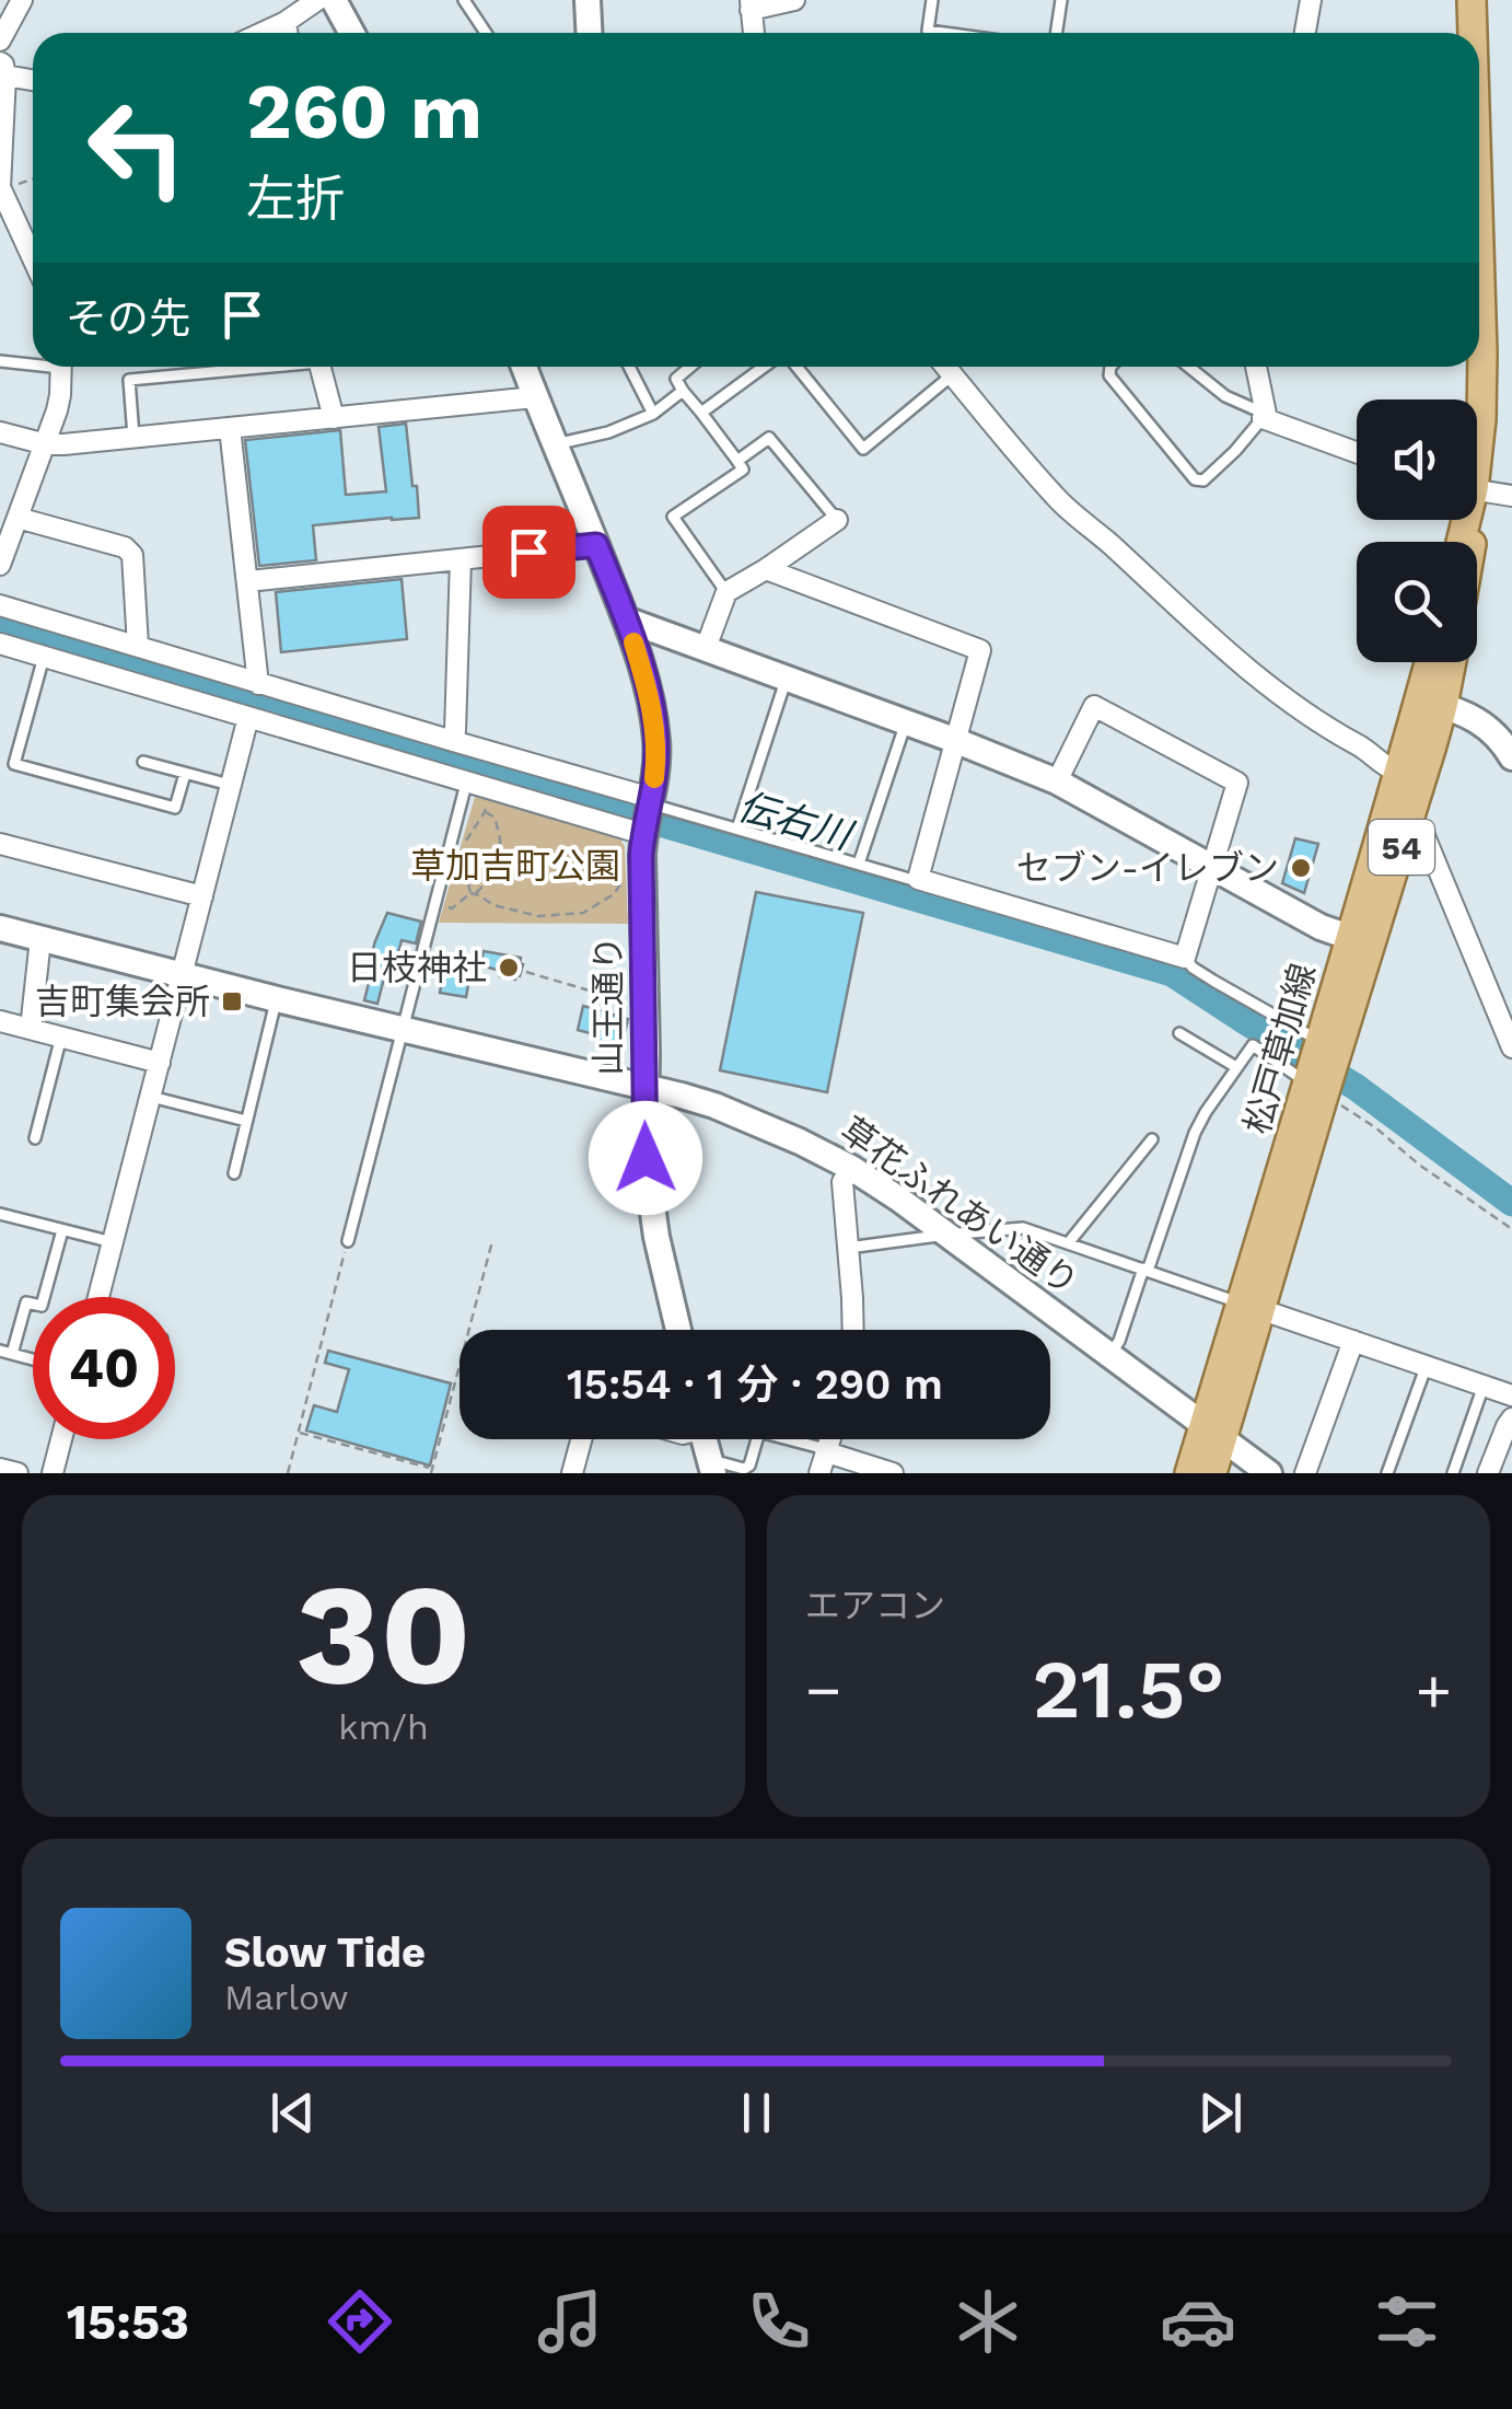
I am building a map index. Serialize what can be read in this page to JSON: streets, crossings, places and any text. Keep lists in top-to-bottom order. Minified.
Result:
{"streets":{"main road":["54","松戸草加線"],"street":["山王通り","草花ふれあい通り"]},"crossings":[["山王通り","草花ふれあい通り"],["松戸草加線","草花ふれあい通り"]],"water":["伝右川"],"parks":["草加吉町公園"],"places":{"other":["セブン-イレブン","日枝神社"],"transit":["吉町集会所"]},"page":{"turn":["260 m","左折"],"then":"その先","limit":"40","trip":"15:54 · 1 分 · 290 m","tile":[["30","km/h"],"エアコン"],"heat":["−","21.5°","+"],"song":["Slow Tide","Marlow"],"tabs":"15:53"}}
